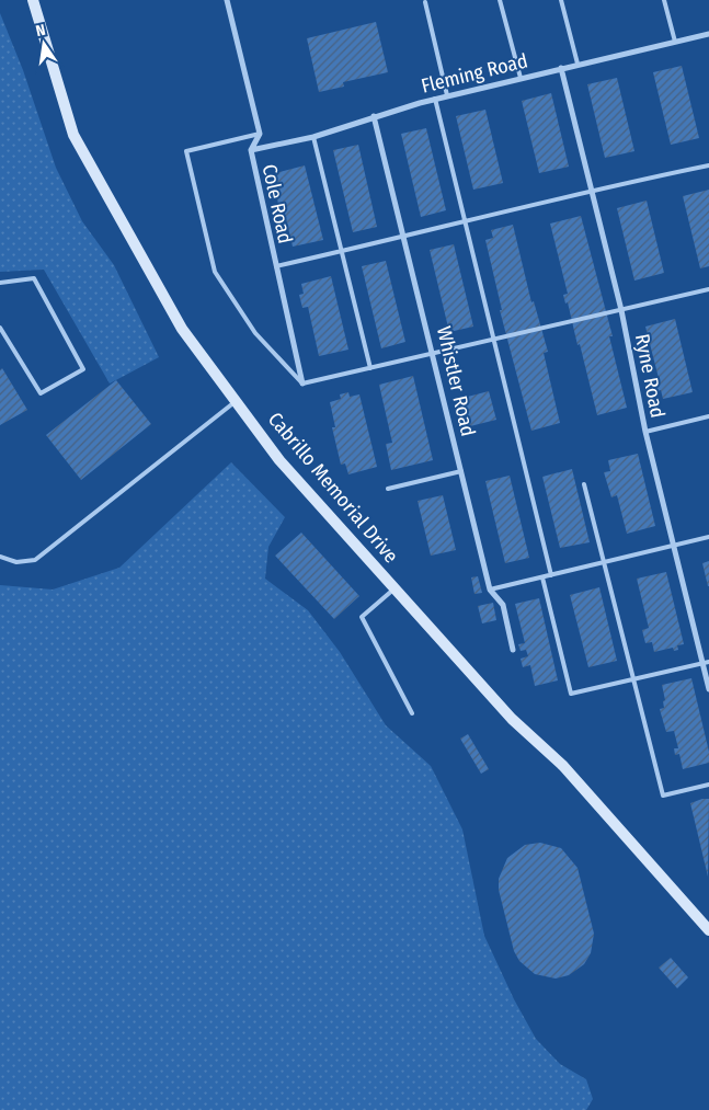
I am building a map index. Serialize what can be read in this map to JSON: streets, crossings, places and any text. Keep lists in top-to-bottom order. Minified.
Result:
{"streets":{"main road":["Cabrillo Memorial Drive"],"street":["Fleming Road","Cole Road","Ryne Road","Whistler Road"]},"crossings":[["Fleming Road","Cole Road"],["Fleming Road","Ryne Road"],["Fleming Road","Whistler Road"]],"north":"top"}
